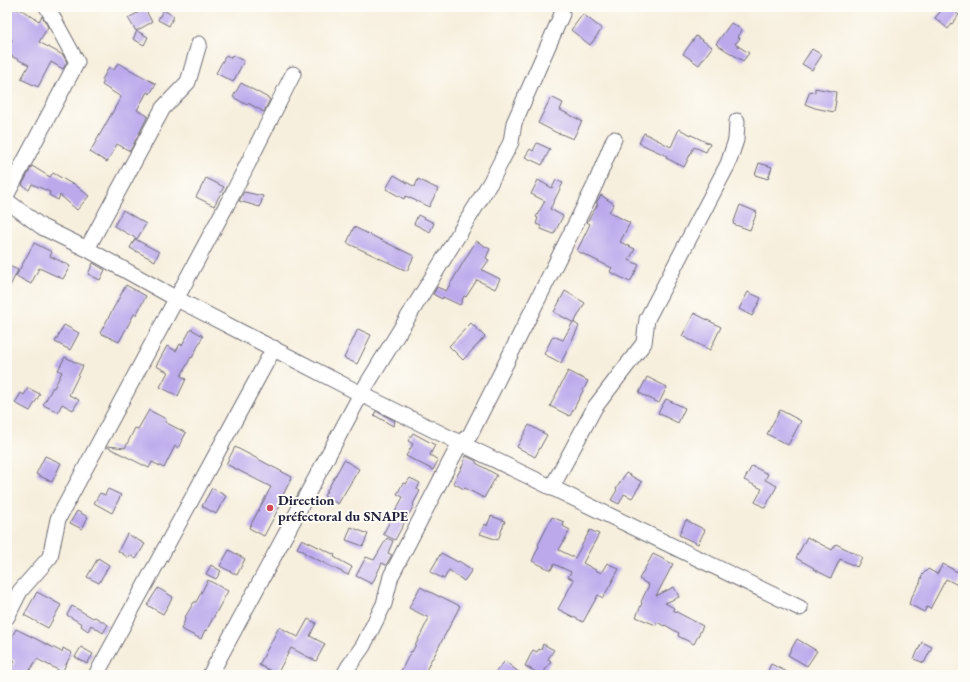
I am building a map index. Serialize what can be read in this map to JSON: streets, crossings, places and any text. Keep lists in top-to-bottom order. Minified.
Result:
{"places":["Direction préfectoral du SNAPE"]}
